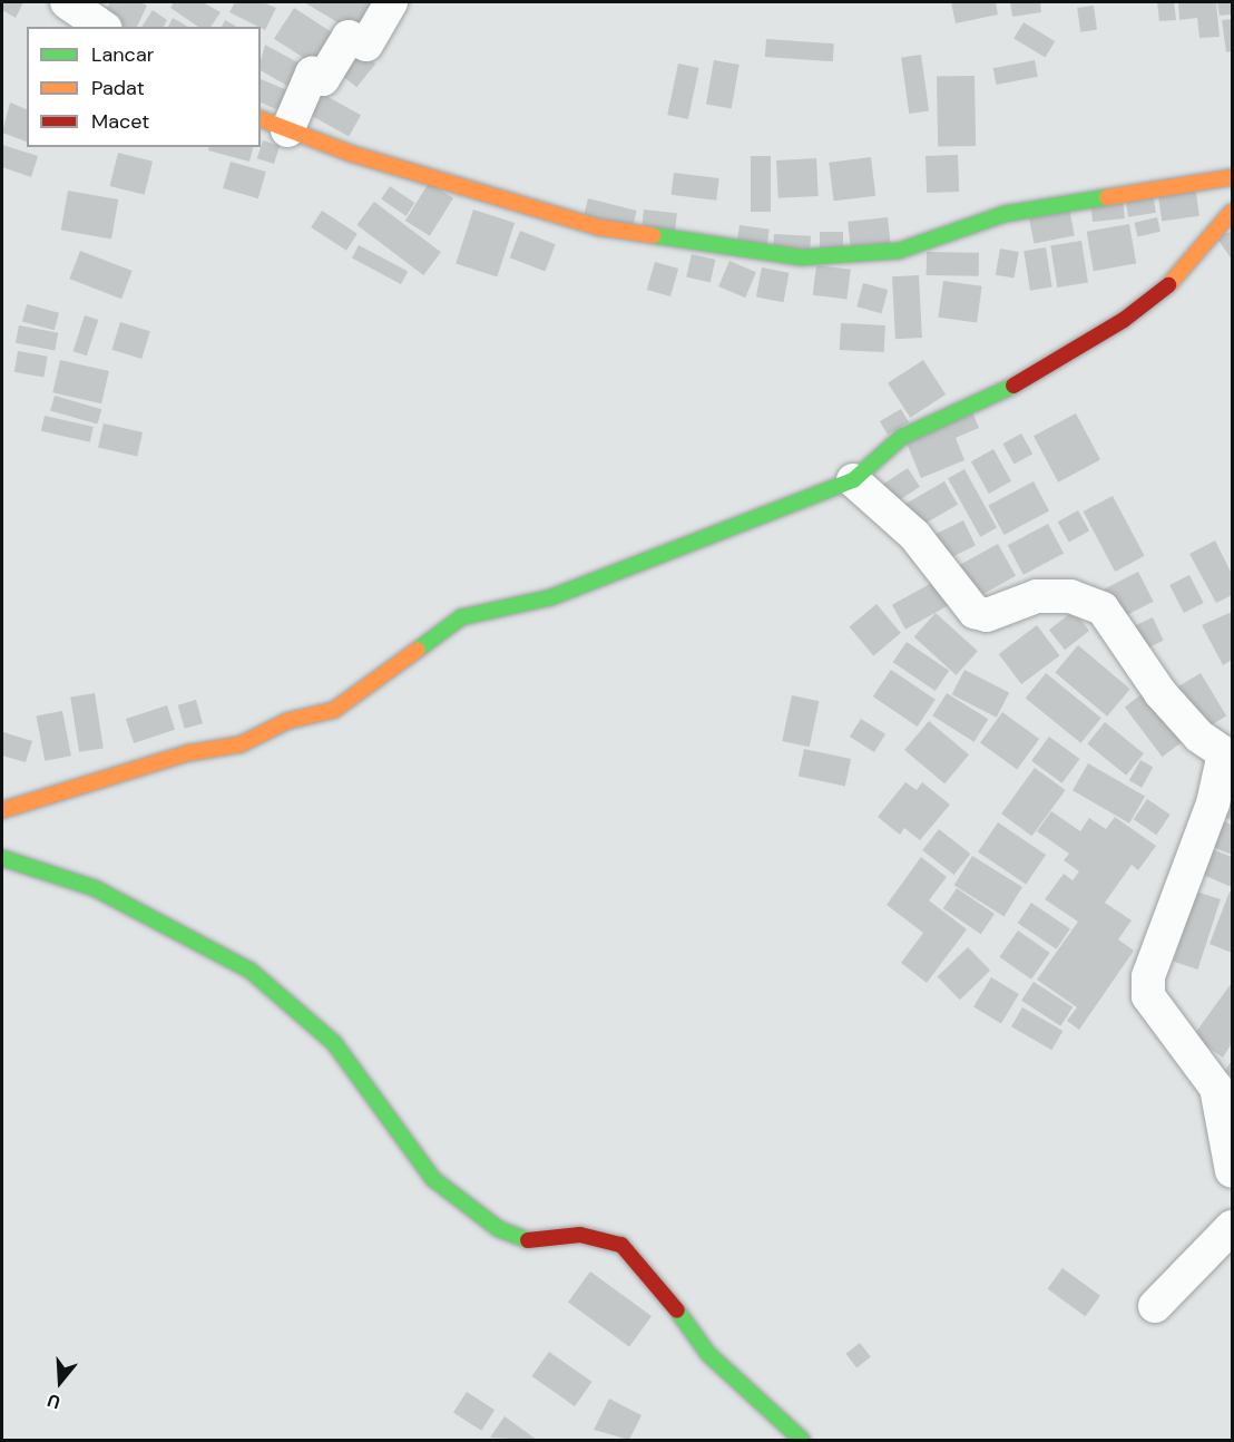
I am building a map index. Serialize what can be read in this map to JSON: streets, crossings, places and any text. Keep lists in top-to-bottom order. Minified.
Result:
{"legend":["Lancar","Padat","Macet"],"north":"bottom"}
